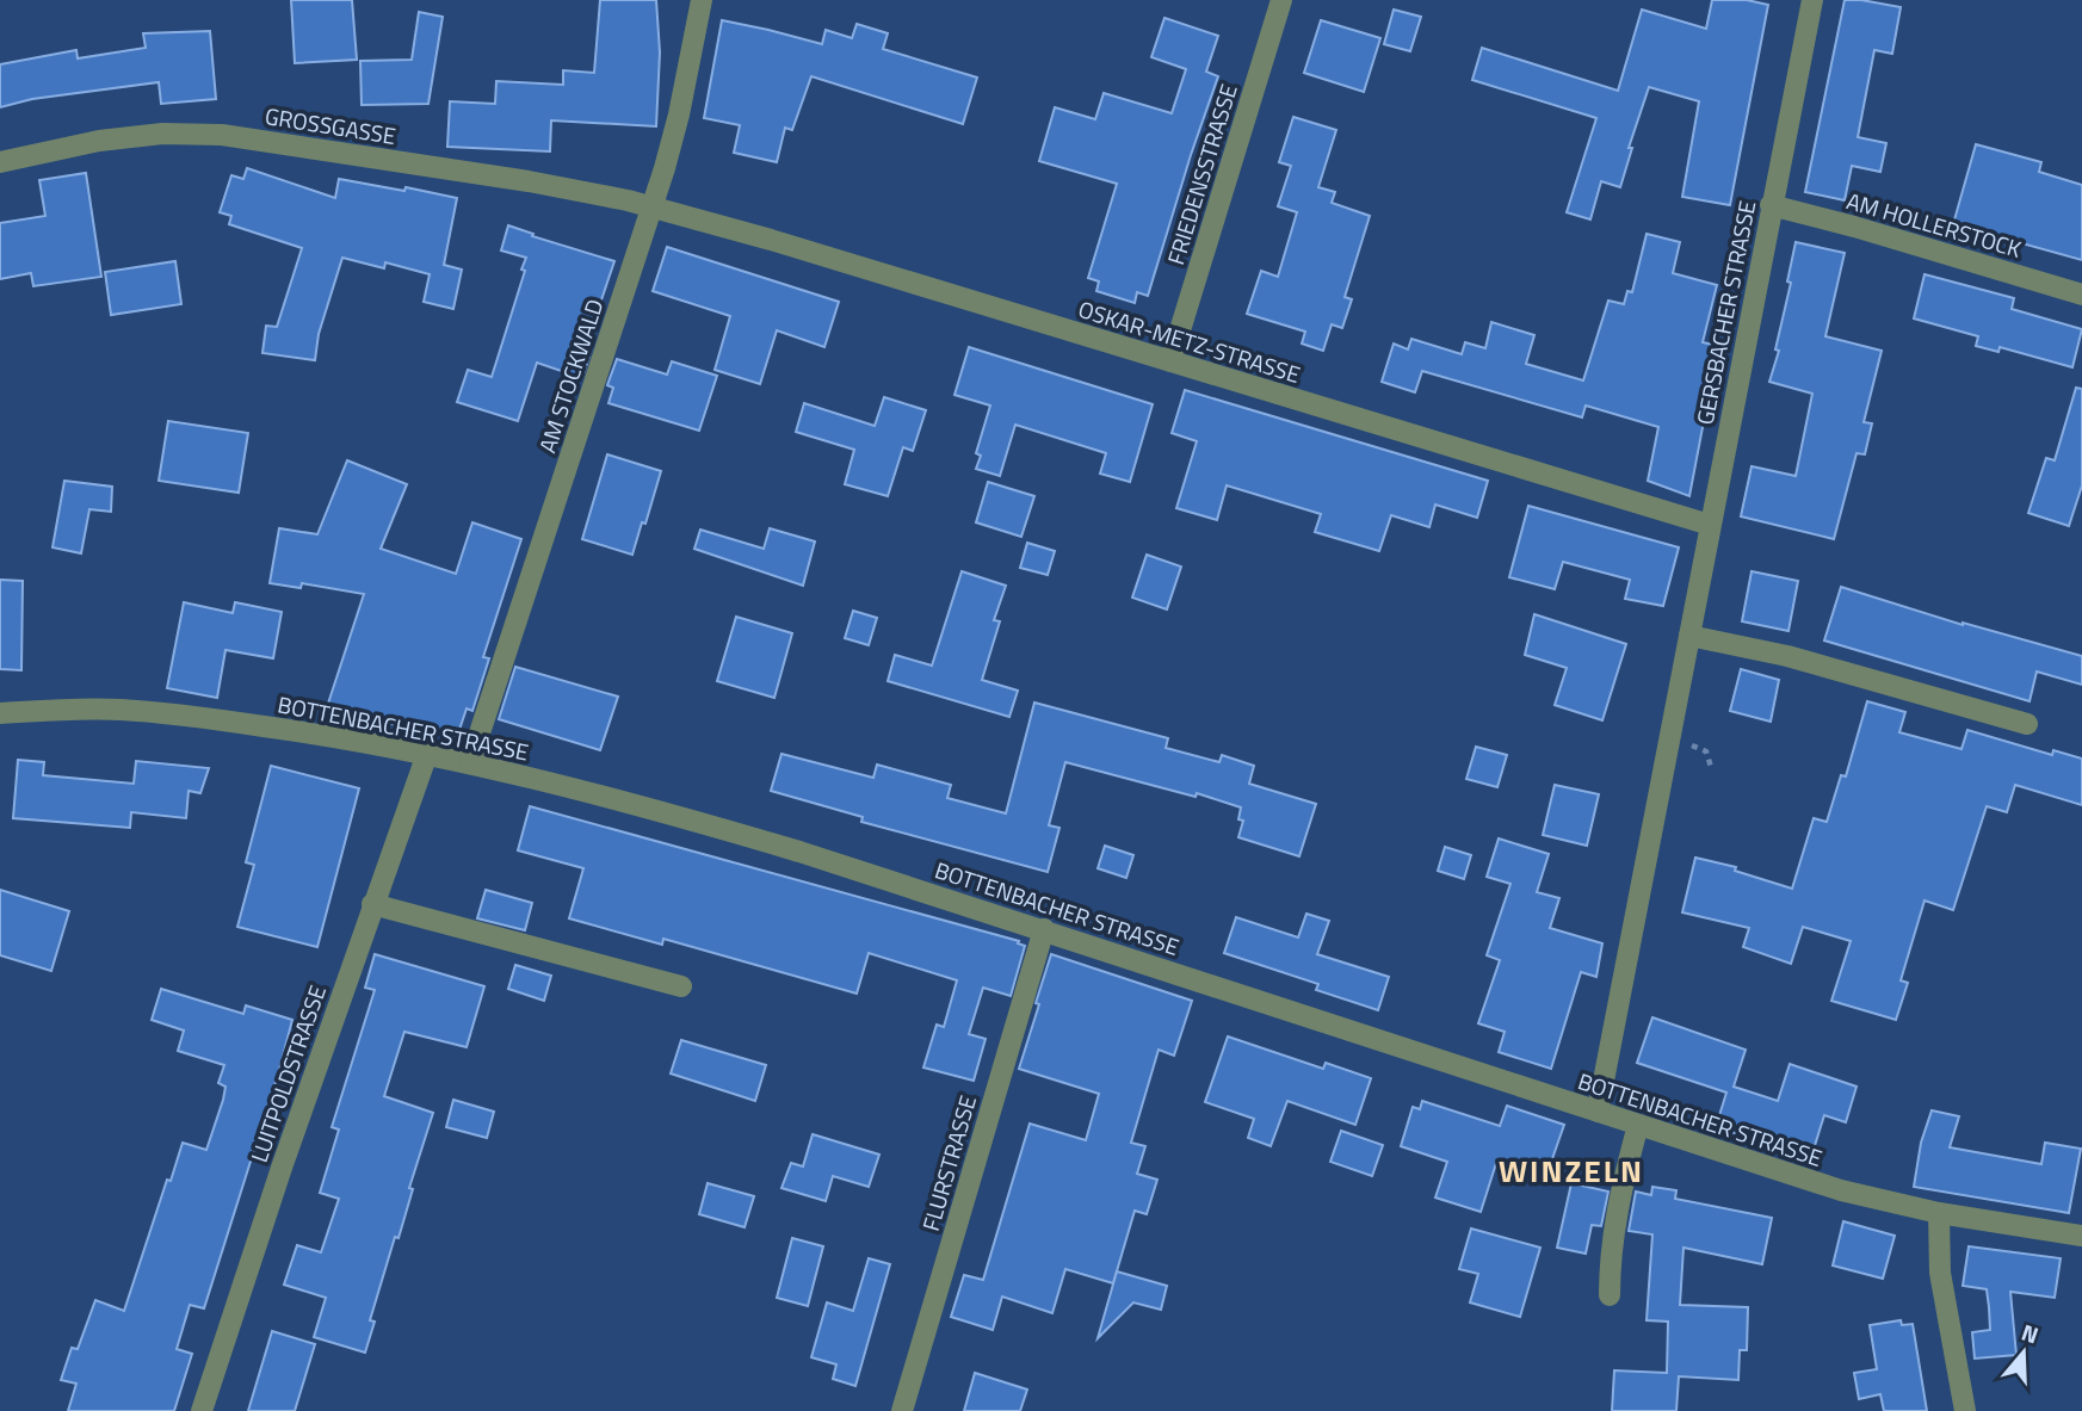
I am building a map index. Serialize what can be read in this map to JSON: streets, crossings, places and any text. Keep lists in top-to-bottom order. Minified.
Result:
{"streets":{"street":["GROSSGASSE","FRIEDENSSTRASSE","AM HOLLERSTOCK","GERSBACHER STRASSE","OSKAR-METZ-STRASSE","AM STOCKWALD","BOTTENBACHER STRASSE","LUITPOLDSTRASSE","FLURSTRASSE"]},"crossings":[["GROSSGASSE","OSKAR-METZ-STRASSE"],["GROSSGASSE","AM STOCKWALD"],["FRIEDENSSTRASSE","OSKAR-METZ-STRASSE"],["AM HOLLERSTOCK","GERSBACHER STRASSE"],["GERSBACHER STRASSE","OSKAR-METZ-STRASSE"],["GERSBACHER STRASSE","BOTTENBACHER STRASSE"],["OSKAR-METZ-STRASSE","AM STOCKWALD"],["AM STOCKWALD","BOTTENBACHER STRASSE"],["BOTTENBACHER STRASSE","LUITPOLDSTRASSE"],["BOTTENBACHER STRASSE","FLURSTRASSE"]],"districts":["WINZELN"],"north":"top"}
